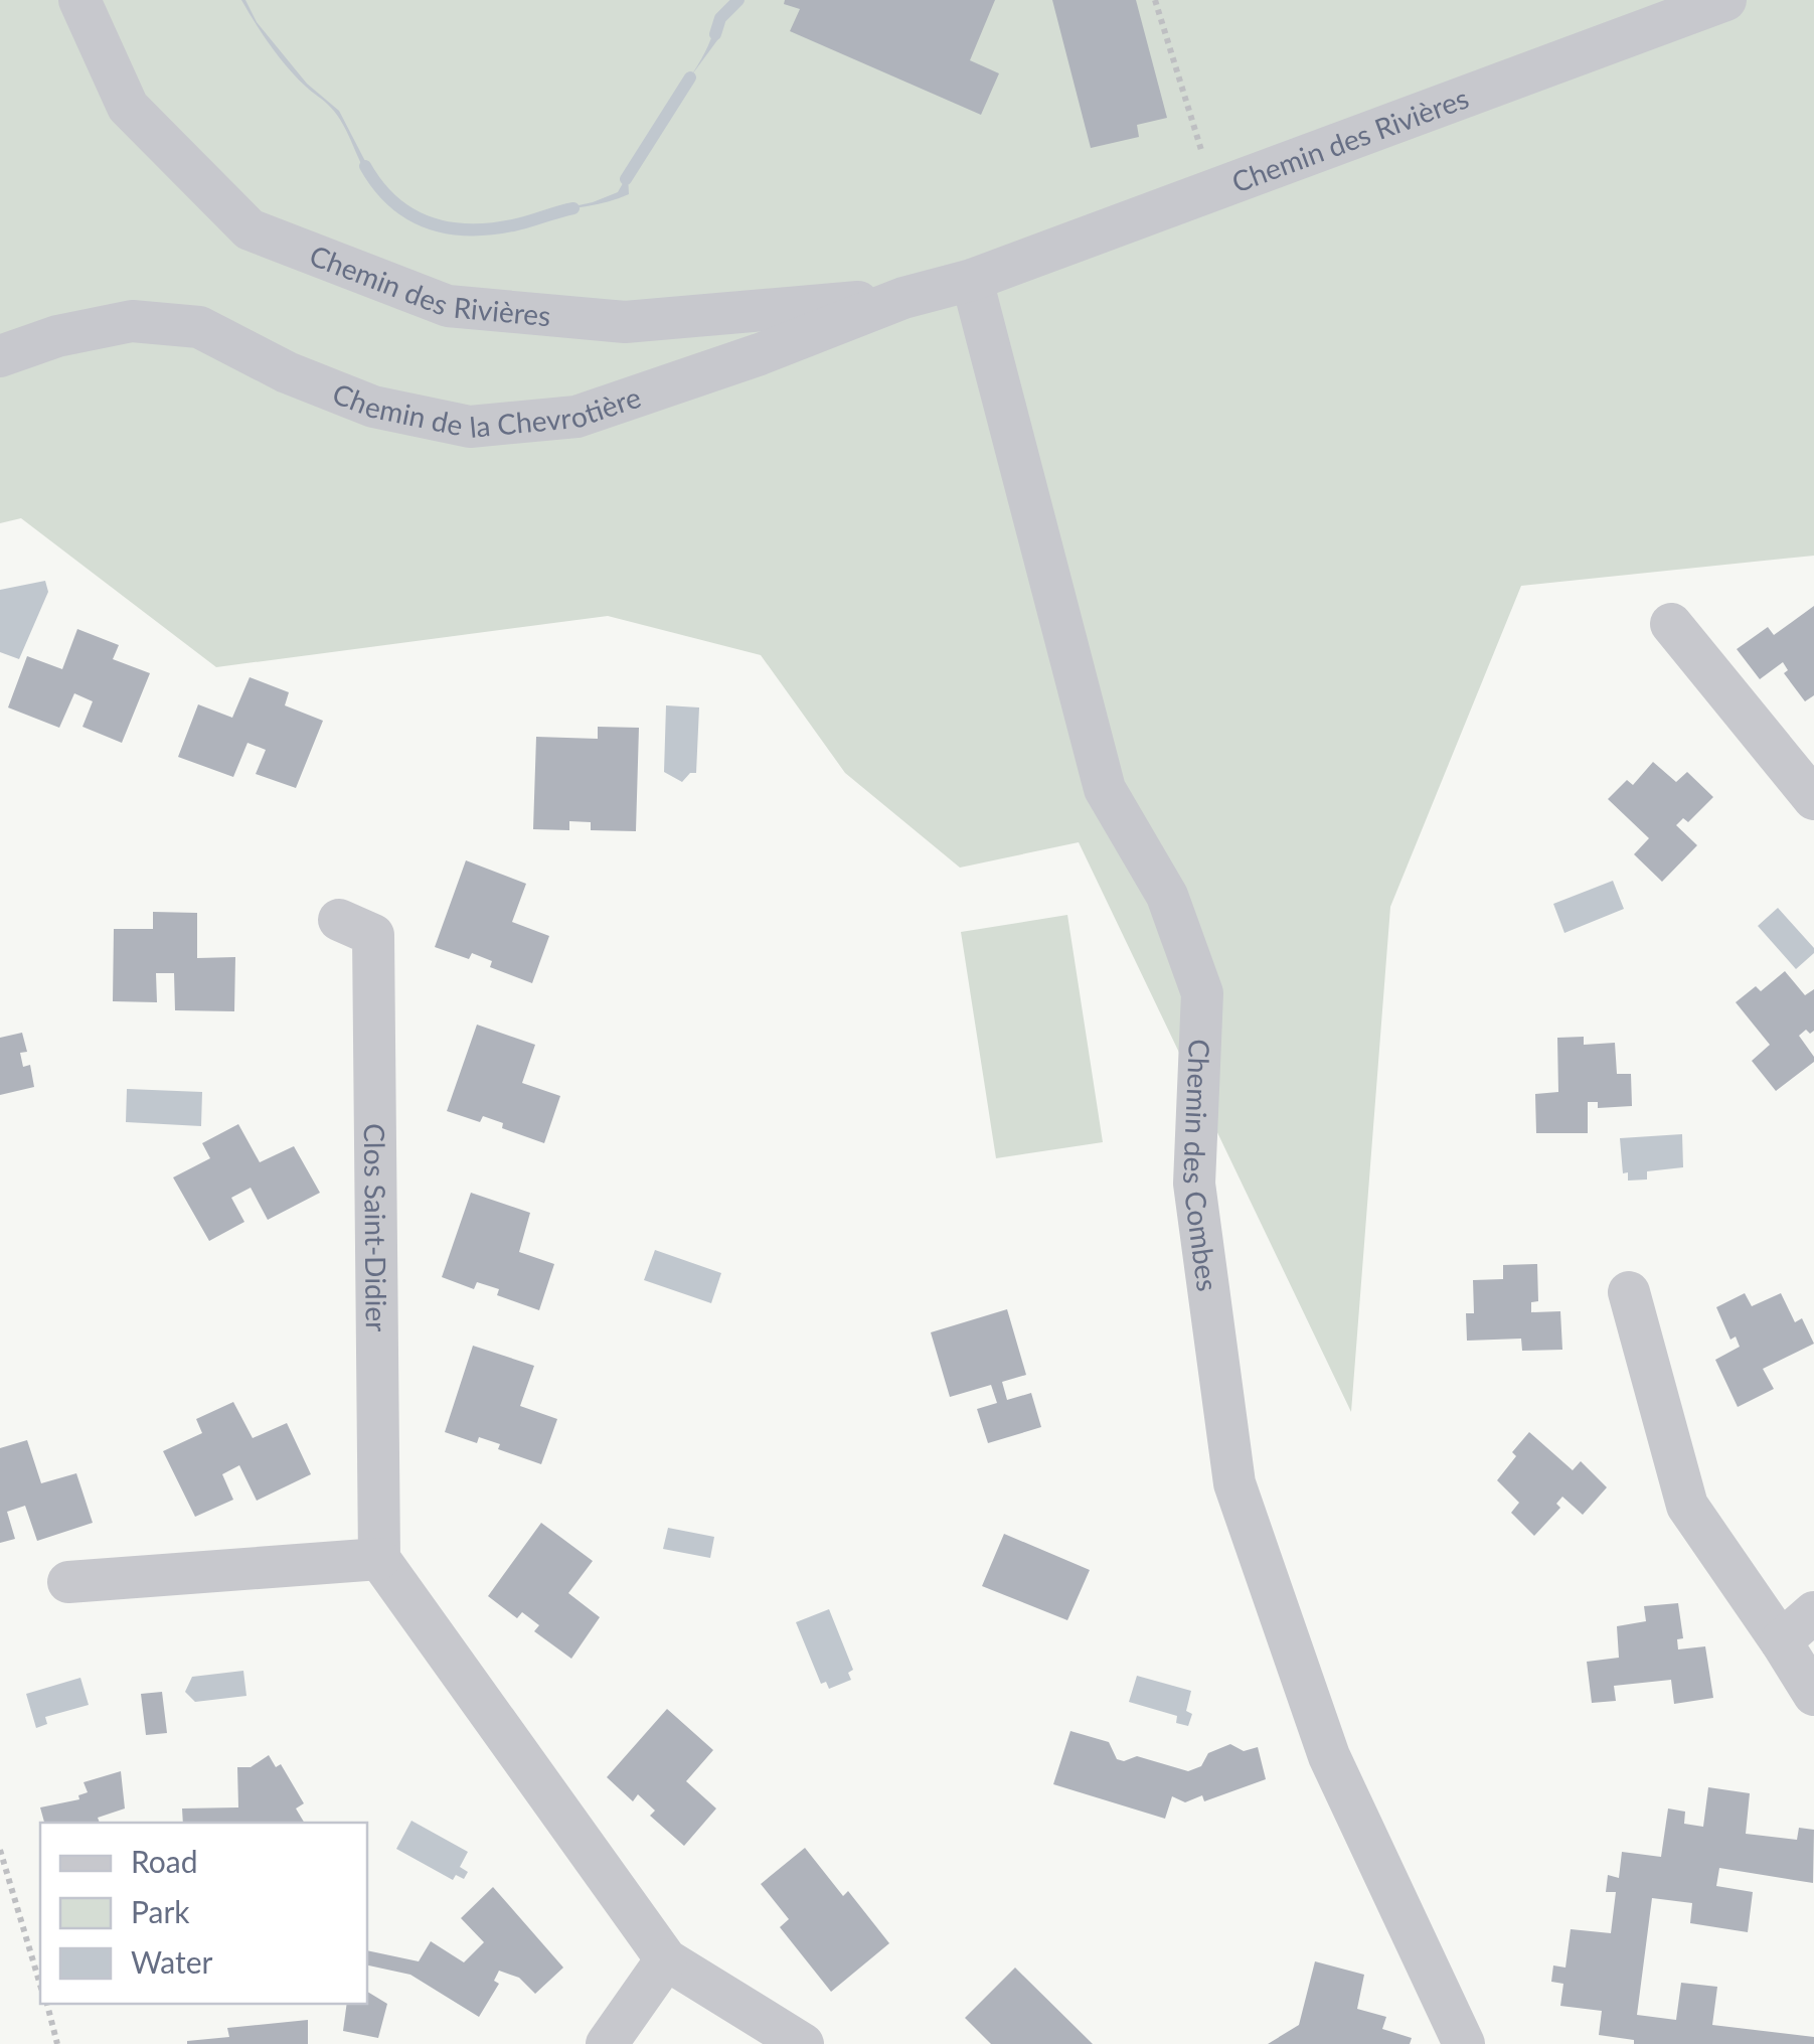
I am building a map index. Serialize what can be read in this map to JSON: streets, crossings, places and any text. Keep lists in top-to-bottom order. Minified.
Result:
{"streets":{"street":["Chemin des Rivières","Chemin de la Chevrotière","Chemin des Combes","Clos Saint-Didier"]},"crossings":[["Chemin des Rivières","Chemin de la Chevrotière"],["Chemin des Rivières","Chemin des Combes"],["Chemin de la Chevrotière","Chemin des Combes"]],"legend":["Road","Park","Water"]}
